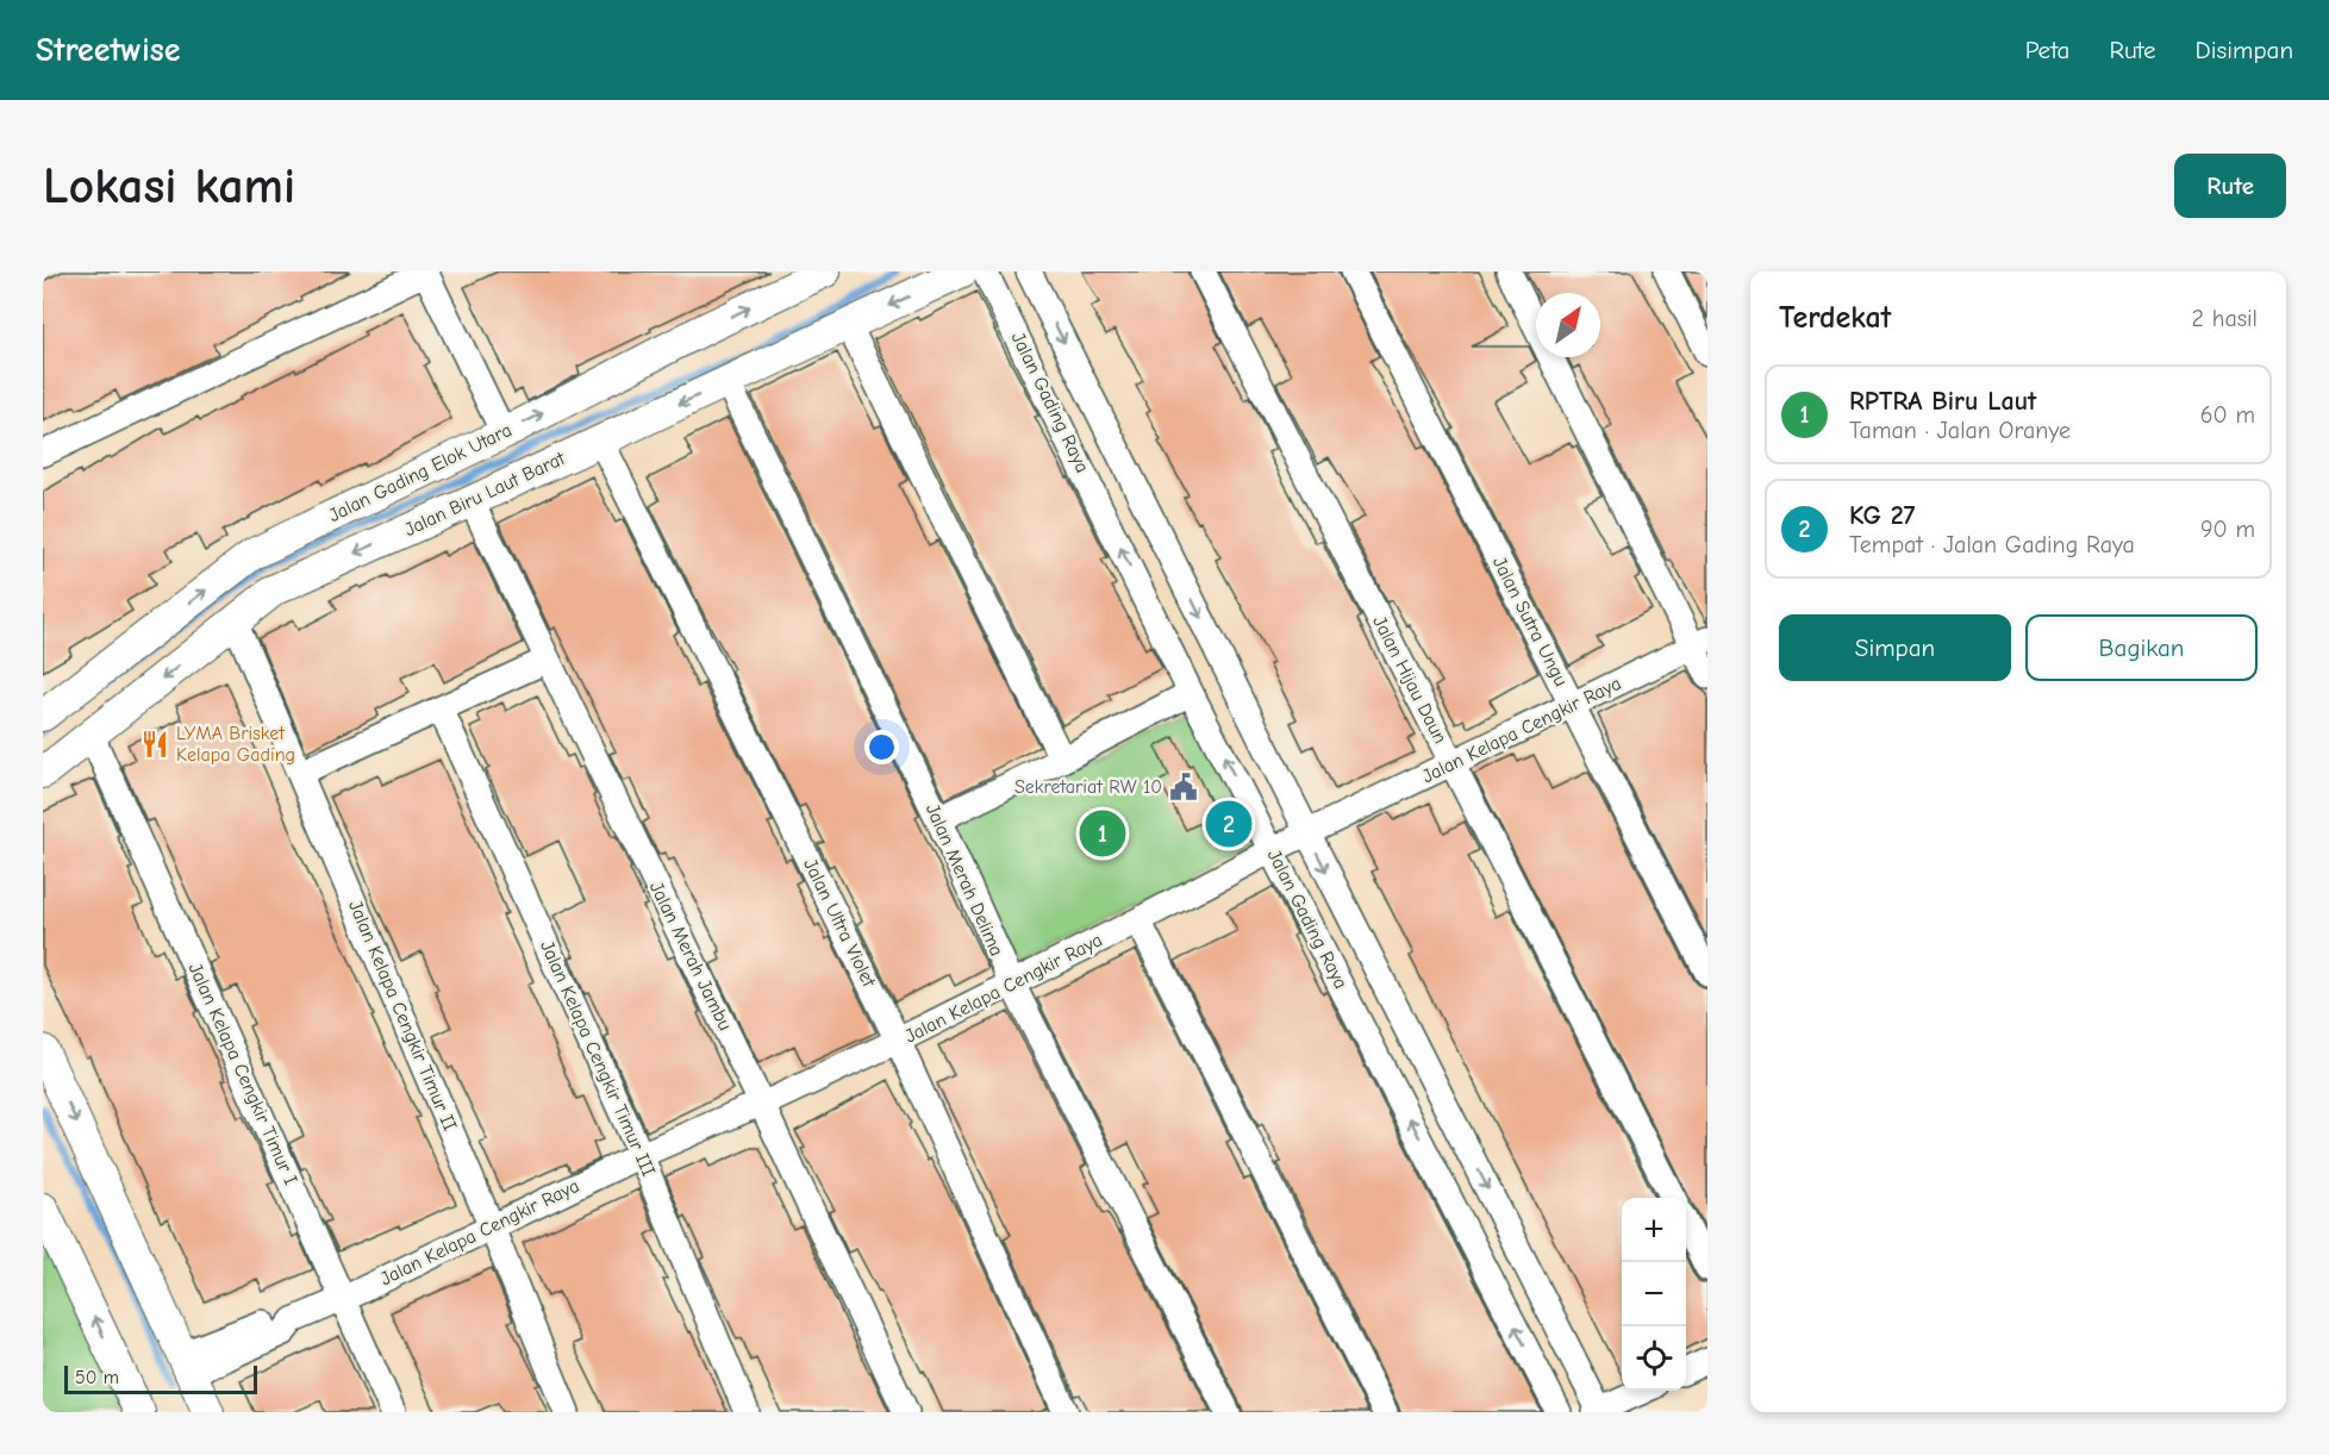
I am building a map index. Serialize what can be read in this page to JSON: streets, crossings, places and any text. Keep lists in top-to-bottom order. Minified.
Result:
{"streets":{"street":["Jalan Gading Raya","Jalan Gading Elok Utara","Jalan Biru Laut Barat","Jalan Sutra Ungu","Jalan Hijau Daun","Jalan Kelapa Cengkir Raya","Jalan Merah Delima","Jalan Ultra Violet","Jalan Merah Jambu","Jalan Kelapa Cengkir Timur II","Jalan Kelapa Cengkir Timur III","Jalan Kelapa Cengkir Timur I"]},"crossings":[["Jalan Gading Raya","Jalan Kelapa Cengkir Raya"],["Jalan Biru Laut Barat","Jalan Merah Delima"],["Jalan Biru Laut Barat","Jalan Ultra Violet"],["Jalan Biru Laut Barat","Jalan Merah Jambu"],["Jalan Biru Laut Barat","Jalan Kelapa Cengkir Timur II"],["Jalan Biru Laut Barat","Jalan Kelapa Cengkir Timur I"],["Jalan Sutra Ungu","Jalan Kelapa Cengkir Raya"],["Jalan Hijau Daun","Jalan Kelapa Cengkir Raya"],["Jalan Kelapa Cengkir Raya","Jalan Merah Delima"],["Jalan Kelapa Cengkir Raya","Jalan Ultra Violet"],["Jalan Kelapa Cengkir Raya","Jalan Merah Jambu"],["Jalan Kelapa Cengkir Raya","Jalan Kelapa Cengkir Timur II"],["Jalan Kelapa Cengkir Raya","Jalan Kelapa Cengkir Timur III"],["Jalan Kelapa Cengkir Raya","Jalan Kelapa Cengkir Timur I"]],"places":{"restaurant":["LYMA Brisket Kelapa Gading"],"public building":["Sekretariat RW 10"]},"scale_bar":"50 m","north":"top right","page":{"header":"Streetwise","nav":["Peta","Rute","Disimpan"],"buttons":["Rute",["Simpan","Bagikan"]],"title":"Lokasi kami","heading":["Terdekat","2 hasil"],"list":[{"mark":"1","name":"RPTRA Biru Laut","note":"Taman · Jalan Oranye","value":"60 m"},{"mark":"2","name":"KG 27","note":"Tempat · Jalan Gading Raya","value":"90 m"}],"pins":["2","1"],"map_buttons":["+","−"],"scale":"50 m"}}
